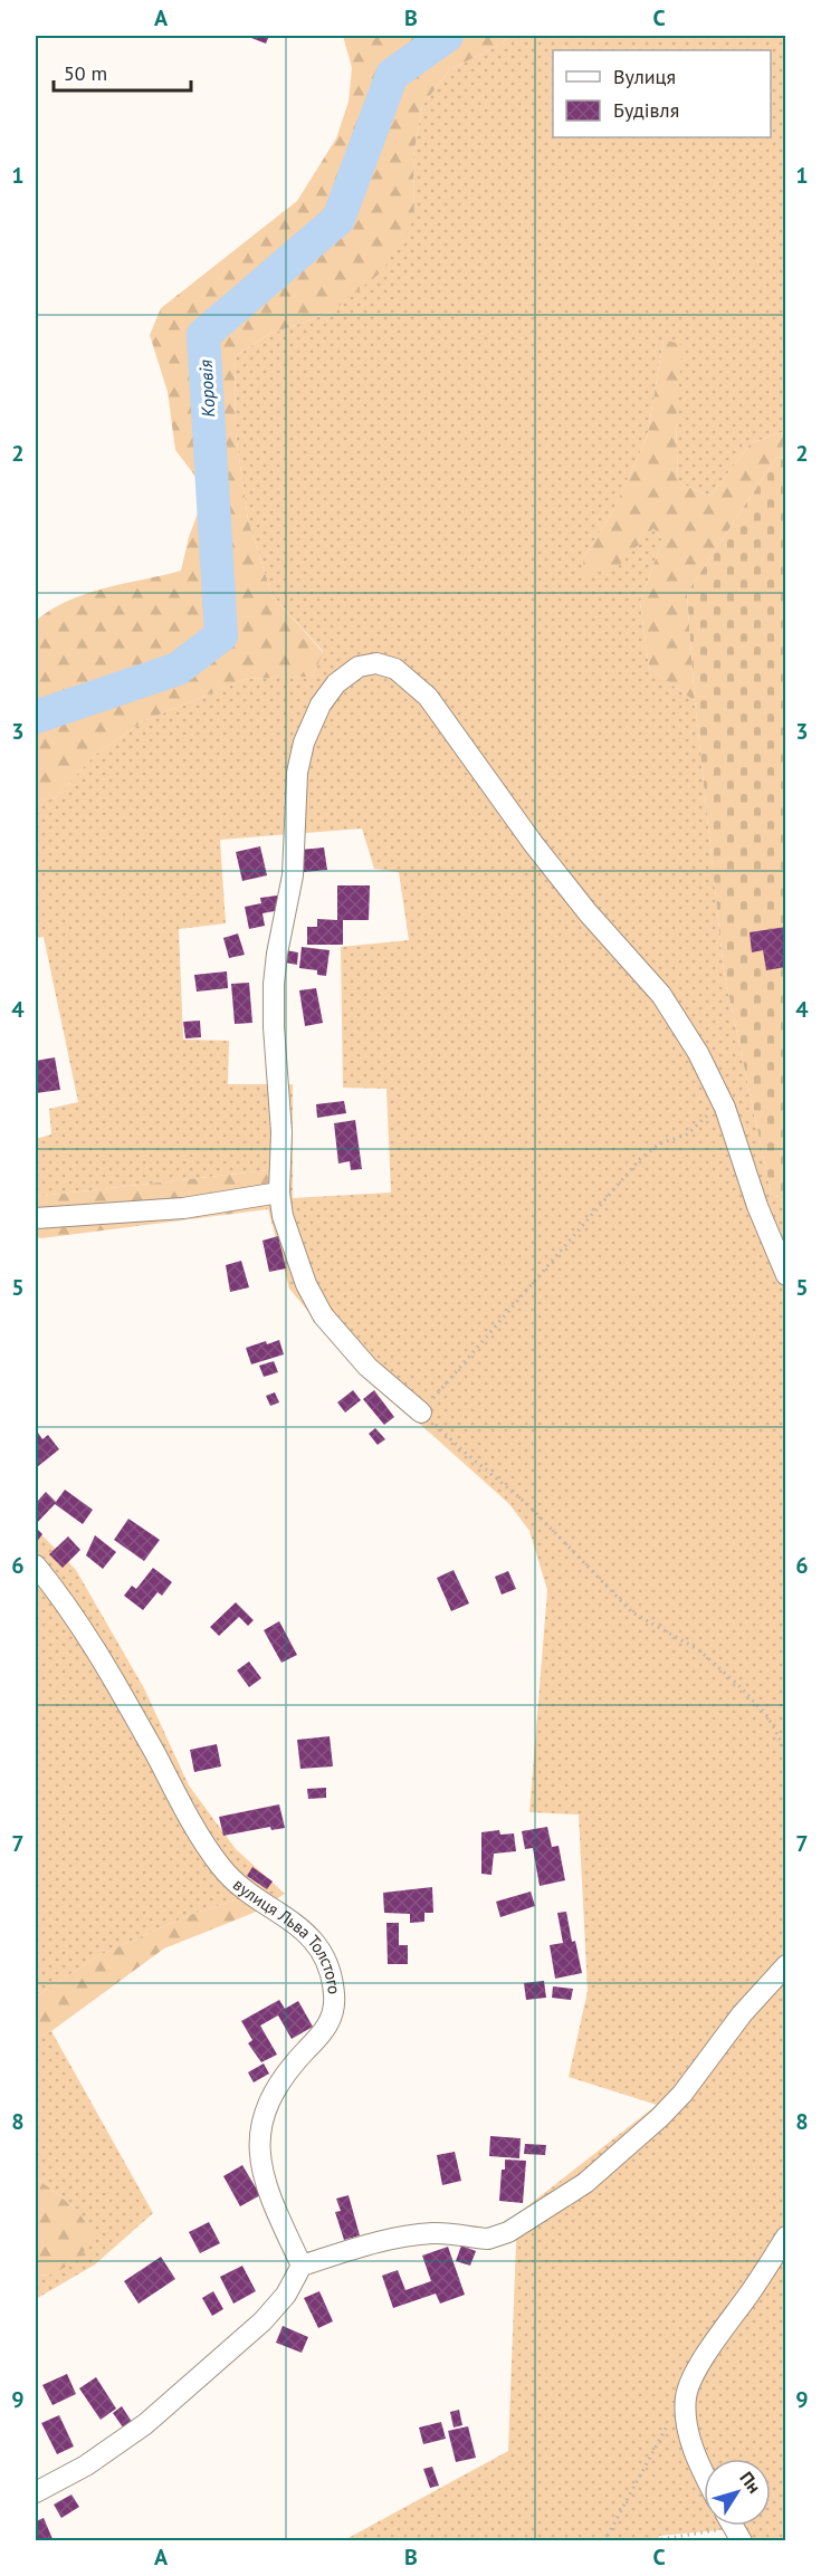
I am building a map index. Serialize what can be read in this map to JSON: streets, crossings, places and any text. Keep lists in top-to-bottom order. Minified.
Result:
{"streets":{"street":["вулиця Льва Толстого"]},"water":["Коровія"],"legend":["Вулиця","Будівля"],"scale_bar":"50 m","north":"top right","grid":{"columns":["A","B","C"],"rows":["1","2","3","4","5","6","7","8","9"]}}
